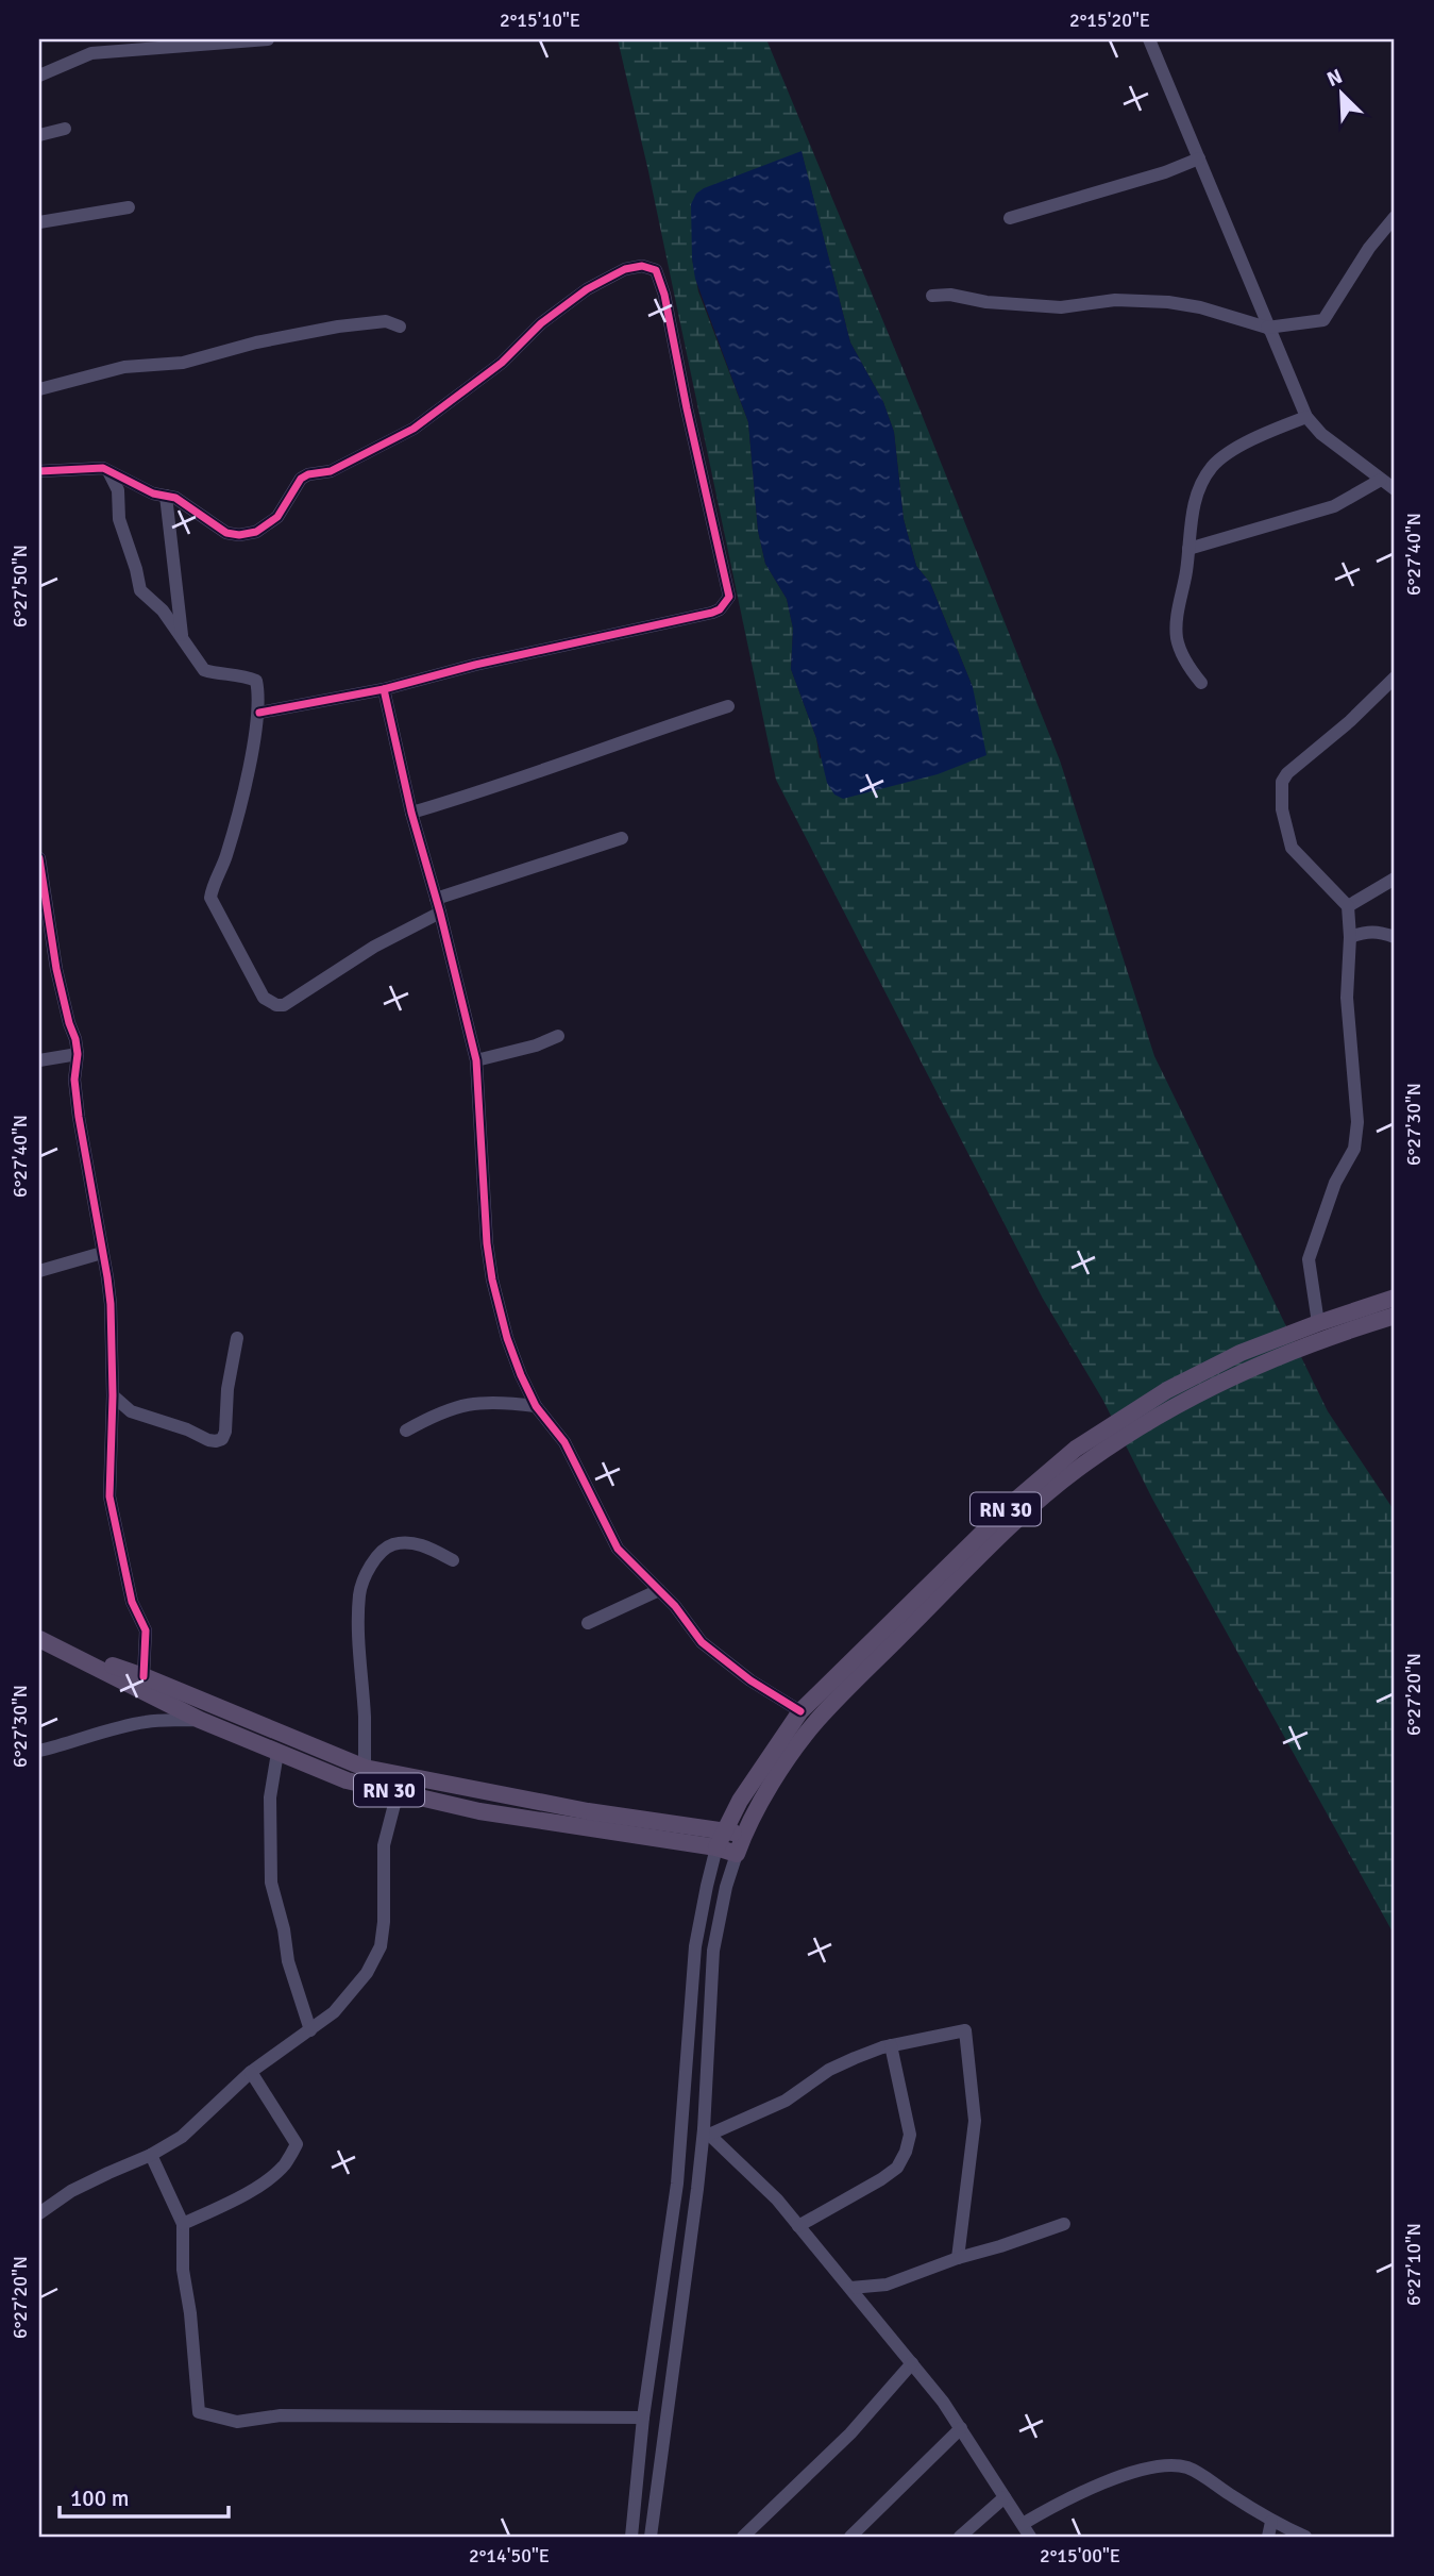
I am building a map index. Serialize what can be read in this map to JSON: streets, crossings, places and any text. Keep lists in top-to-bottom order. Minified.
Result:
{"streets":{"main road":["RN 30"]},"scale_bar":"100 m","north":"top left","coordinates":["2°15'10\"E","2°15'20\"E","6°27'40\"N","6°27'50\"N","6°27'30\"N","6°27'20\"N","6°27'10\"N","2°14'50\"E","2°15'00\"E"]}
